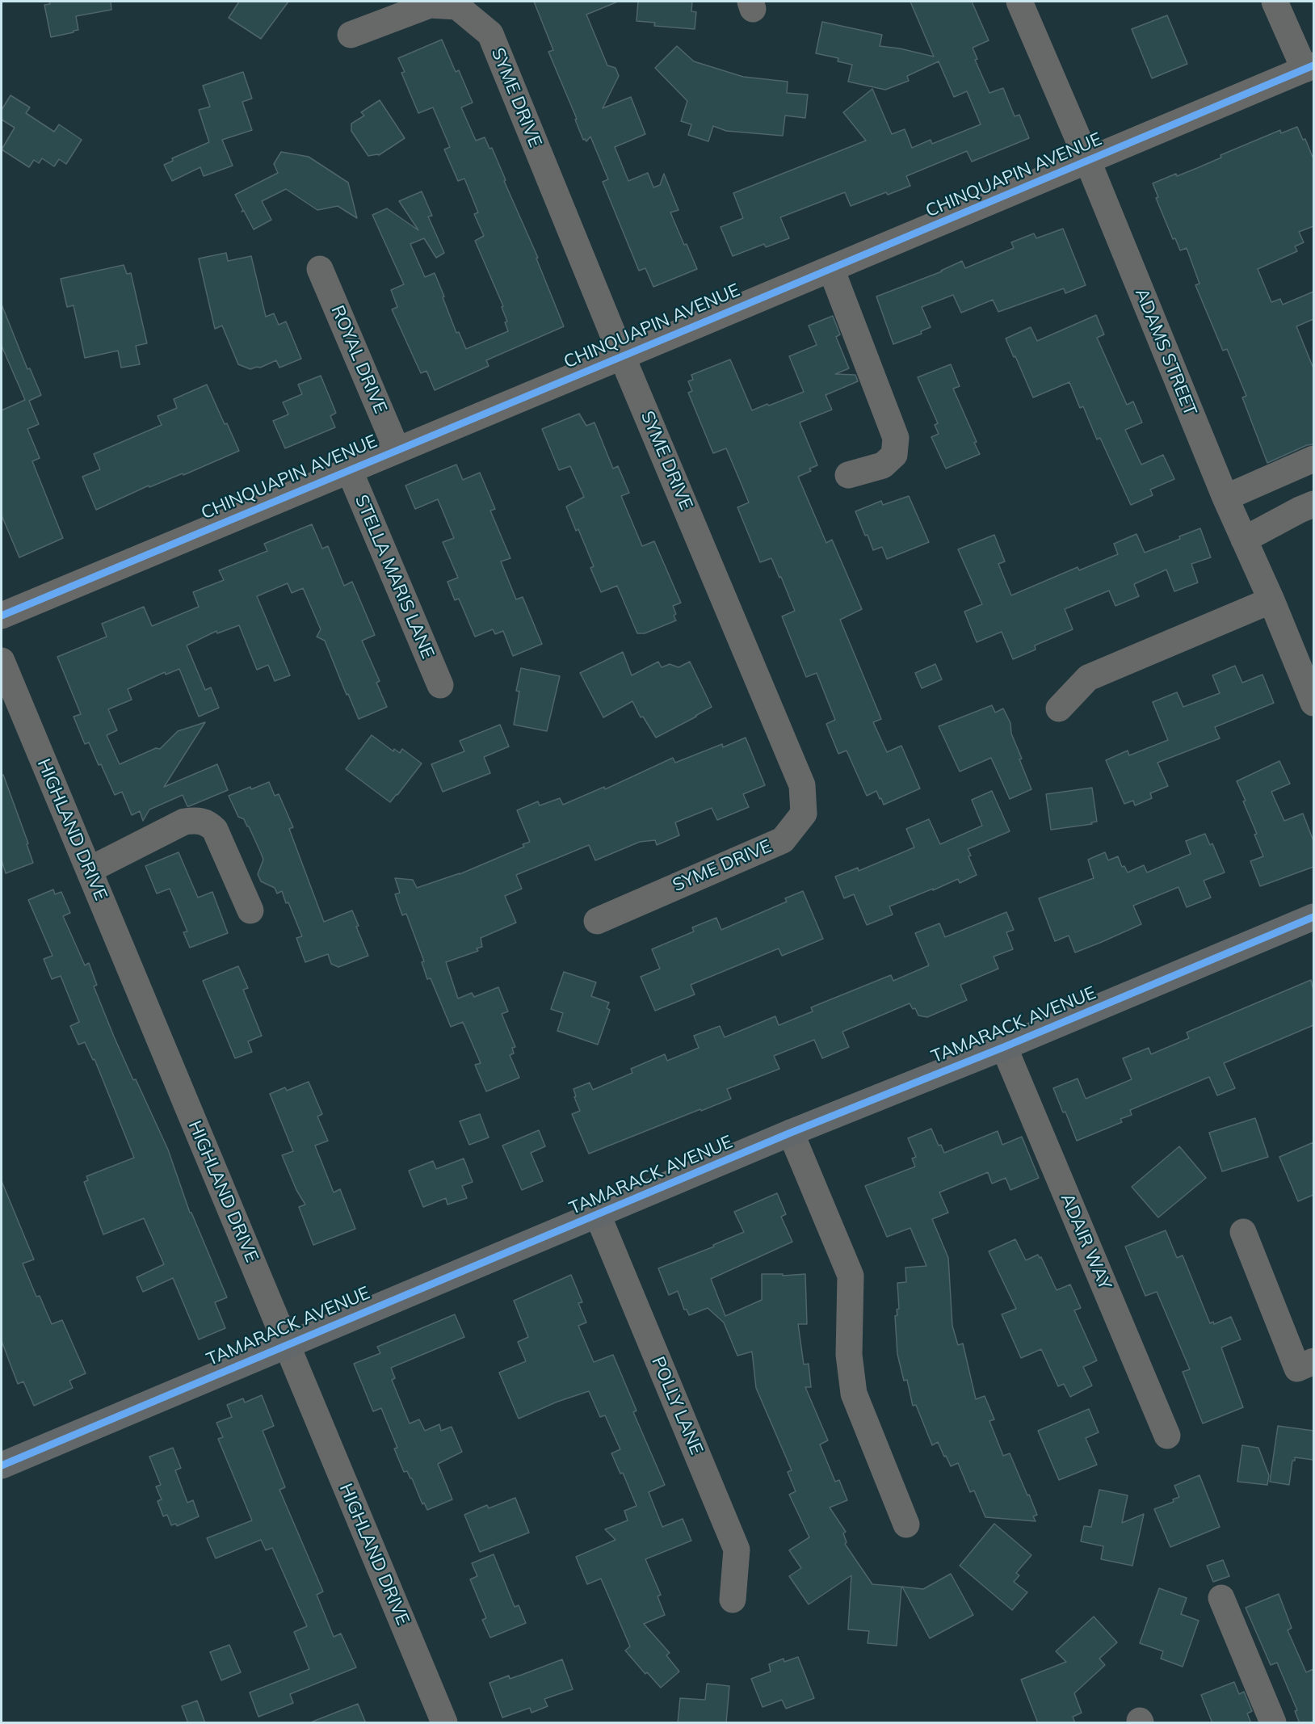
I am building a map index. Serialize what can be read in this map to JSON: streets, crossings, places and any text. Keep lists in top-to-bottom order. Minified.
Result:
{"streets":{"main road":["TAMARACK AVENUE"],"street":["SYME DRIVE","CHINQUAPIN AVENUE","ADAMS STREET","ROYAL DRIVE","STELLA MARIS LANE","HIGHLAND DRIVE","ADAIR WAY","POLLY LANE"]},"crossings":[["SYME DRIVE","CHINQUAPIN AVENUE"],["CHINQUAPIN AVENUE","ADAMS STREET"],["CHINQUAPIN AVENUE","ROYAL DRIVE"],["CHINQUAPIN AVENUE","STELLA MARIS LANE"],["HIGHLAND DRIVE","TAMARACK AVENUE"],["TAMARACK AVENUE","ADAIR WAY"],["TAMARACK AVENUE","POLLY LANE"]]}
